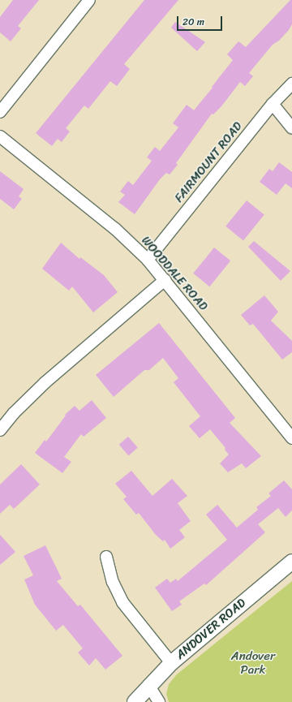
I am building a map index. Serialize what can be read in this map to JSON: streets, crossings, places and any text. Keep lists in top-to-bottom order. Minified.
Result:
{"streets":{"street":["FAIRMOUNT ROAD","WOODDALE ROAD","ANDOVER ROAD"]},"crossings":[["FAIRMOUNT ROAD","WOODDALE ROAD"]],"parks":["Andover Park"],"scale_bar":"20 m"}
